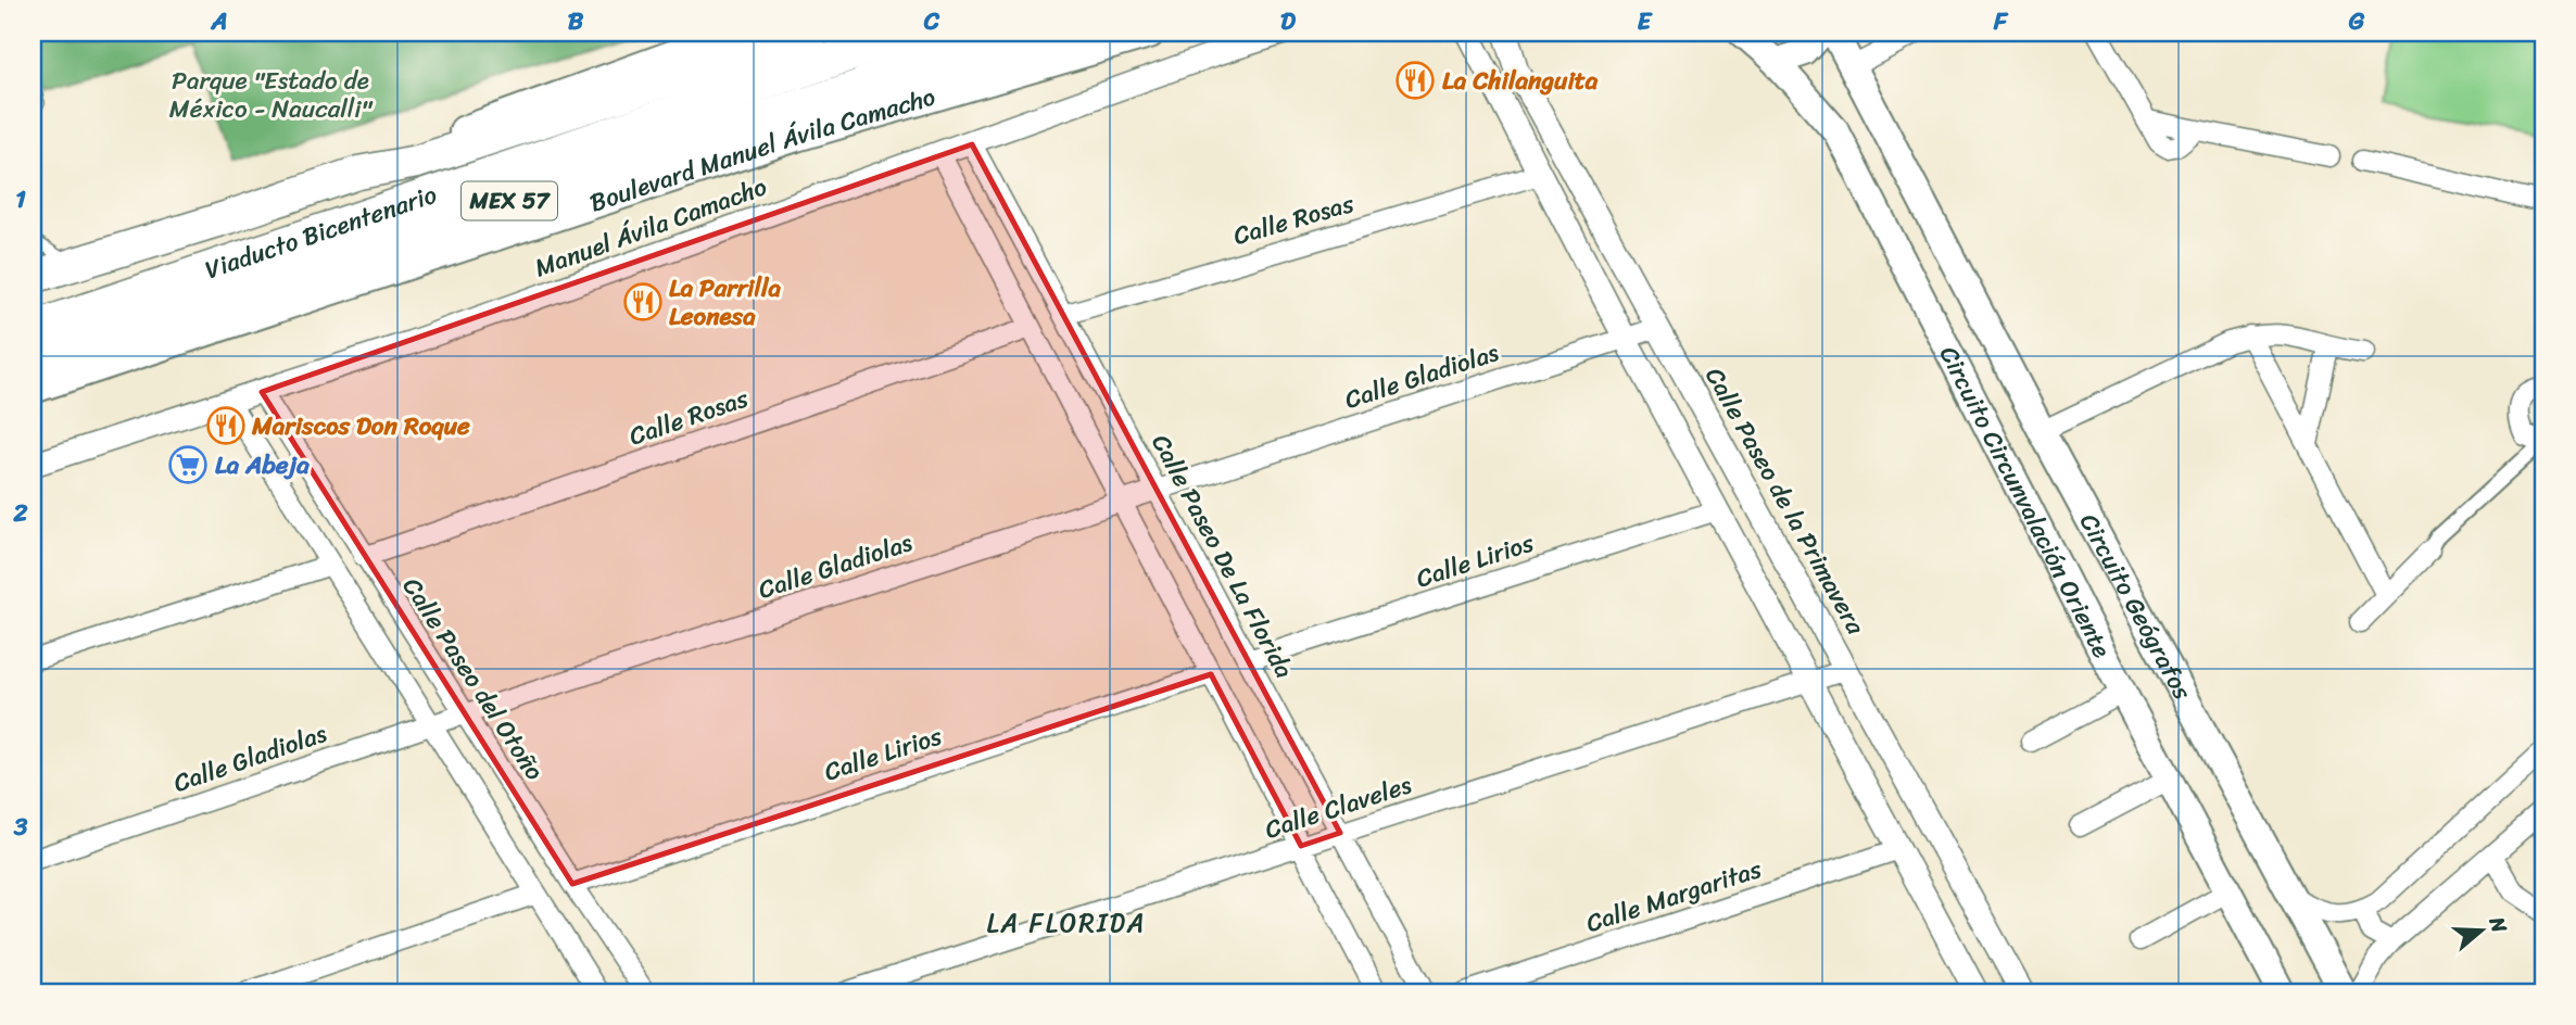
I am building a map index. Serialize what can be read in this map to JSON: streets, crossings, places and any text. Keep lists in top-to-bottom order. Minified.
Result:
{"streets":{"highway":["Boulevard Manuel Ávila Camacho","MEX 57","Viaducto Bicentenario"],"main road":["Circuito Circunvalación Oriente","Circuito Geógrafos"],"street":["Calle Rosas","Manuel Ávila Camacho","Calle Gladiolas","Calle Paseo de la Primavera","Calle Paseo De La Florida","Calle Lirios","Calle Paseo del Otoño","Calle Claveles","Calle Margaritas"]},"crossings":[["Calle Rosas","Calle Paseo De La Florida"],["Calle Rosas","Calle Paseo del Otoño"],["Manuel Ávila Camacho","Calle Paseo De La Florida"],["Manuel Ávila Camacho","Calle Paseo del Otoño"],["Calle Gladiolas","Calle Paseo de la Primavera"],["Calle Gladiolas","Calle Paseo De La Florida"],["Calle Gladiolas","Calle Paseo del Otoño"],["Calle Paseo de la Primavera","Calle Claveles"],["Calle Paseo De La Florida","Calle Lirios"],["Calle Paseo De La Florida","Calle Claveles"],["Calle Lirios","Calle Paseo del Otoño"]],"districts":["LA FLORIDA"],"parks":["Parque \"Estado de México - Naucalli\""],"places":{"restaurant":["La Chilanguita","La Parrilla Leonesa","Mariscos Don Roque"],"supermarket":["La Abeja"]},"north":"right","grid":{"columns":["A","B","C","D","E","F","G"],"rows":["1","2","3"]}}
